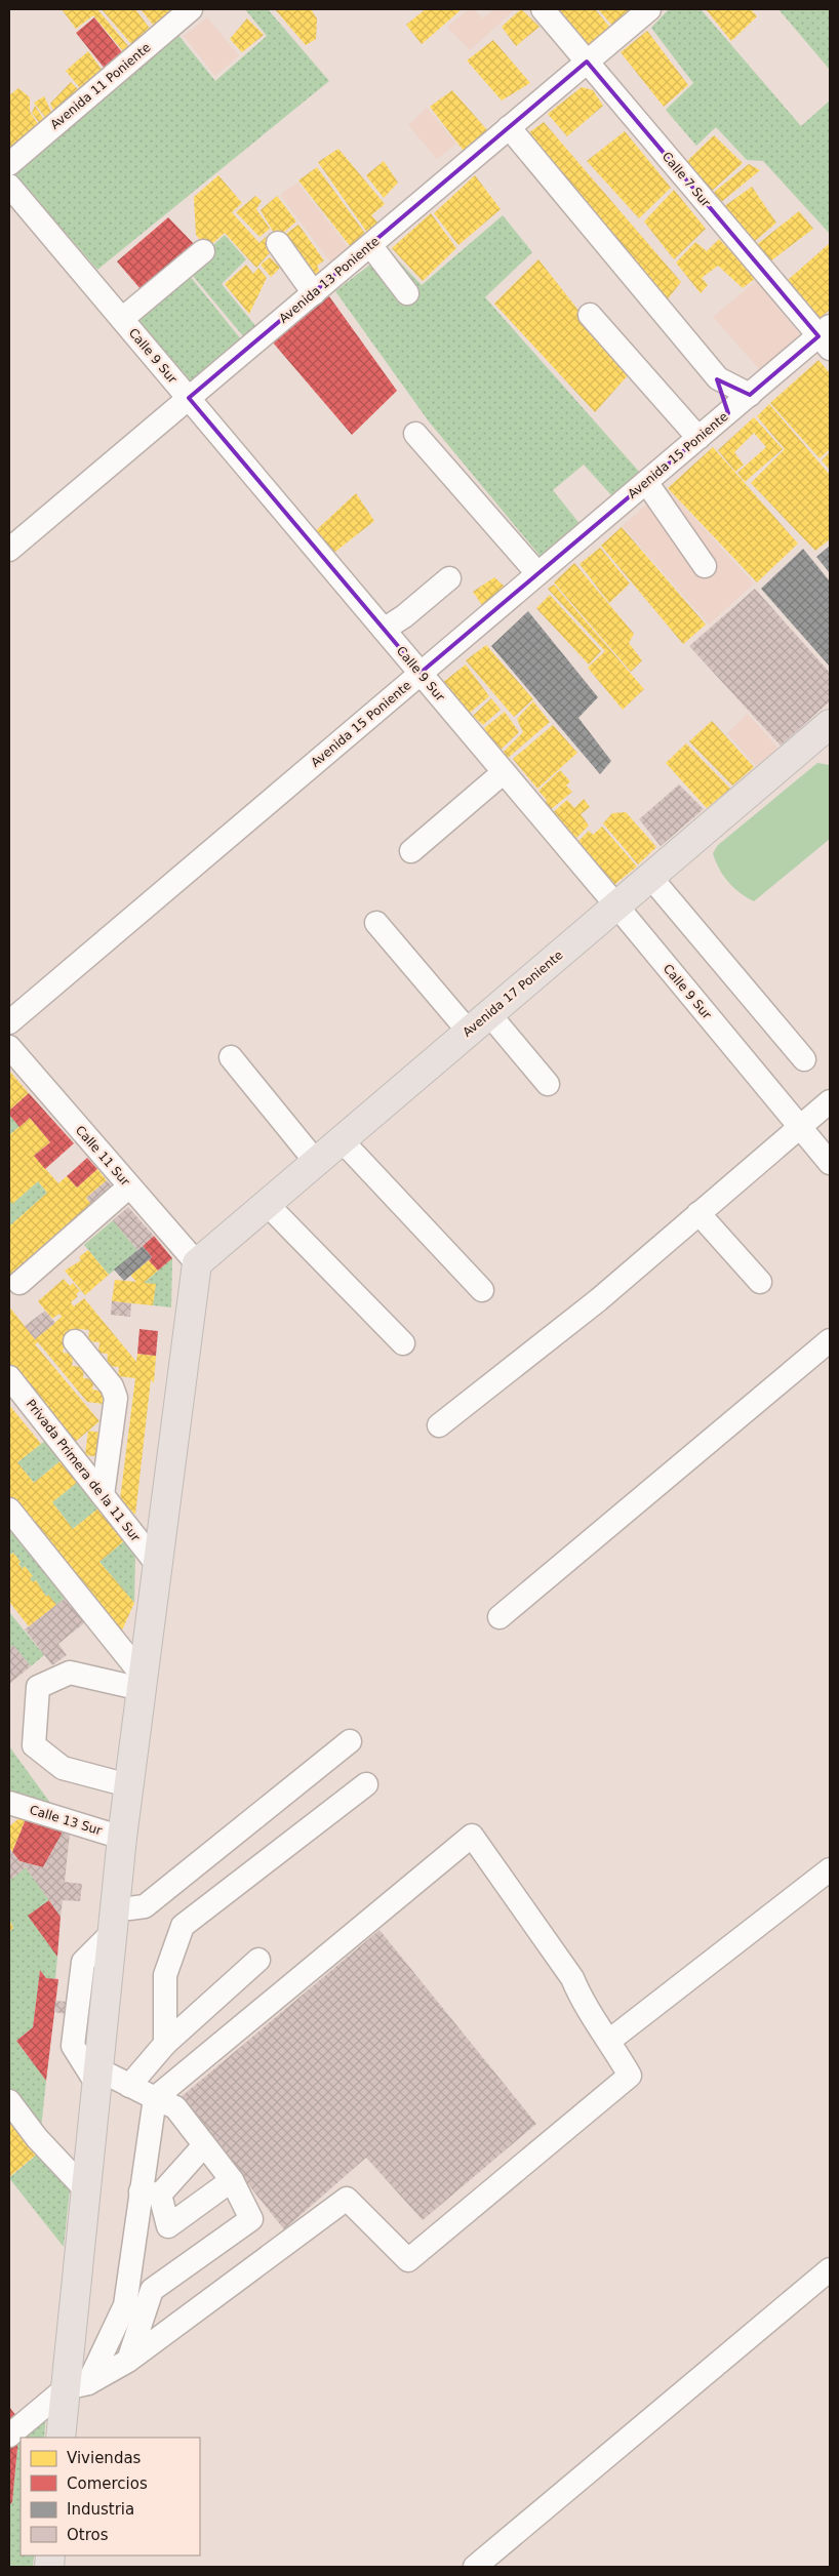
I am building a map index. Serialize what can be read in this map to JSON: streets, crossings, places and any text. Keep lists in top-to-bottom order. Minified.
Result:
{"streets":{"main road":["Avenida 17 Poniente"],"street":["Avenida 11 Poniente","Calle 7 Sur","Avenida 13 Poniente","Calle 9 Sur","Avenida 15 Poniente","Calle 11 Sur","Privada Primera de la 11 Sur","Calle 13 Sur"]},"crossings":[["Calle 7 Sur","Avenida 13 Poniente"],["Calle 7 Sur","Avenida 15 Poniente"],["Avenida 13 Poniente","Calle 9 Sur"],["Calle 9 Sur","Avenida 15 Poniente"],["Calle 9 Sur","Avenida 17 Poniente"],["Avenida 17 Poniente","Calle 11 Sur"]],"legend":["Viviendas","Comercios","Industria","Otros"]}
